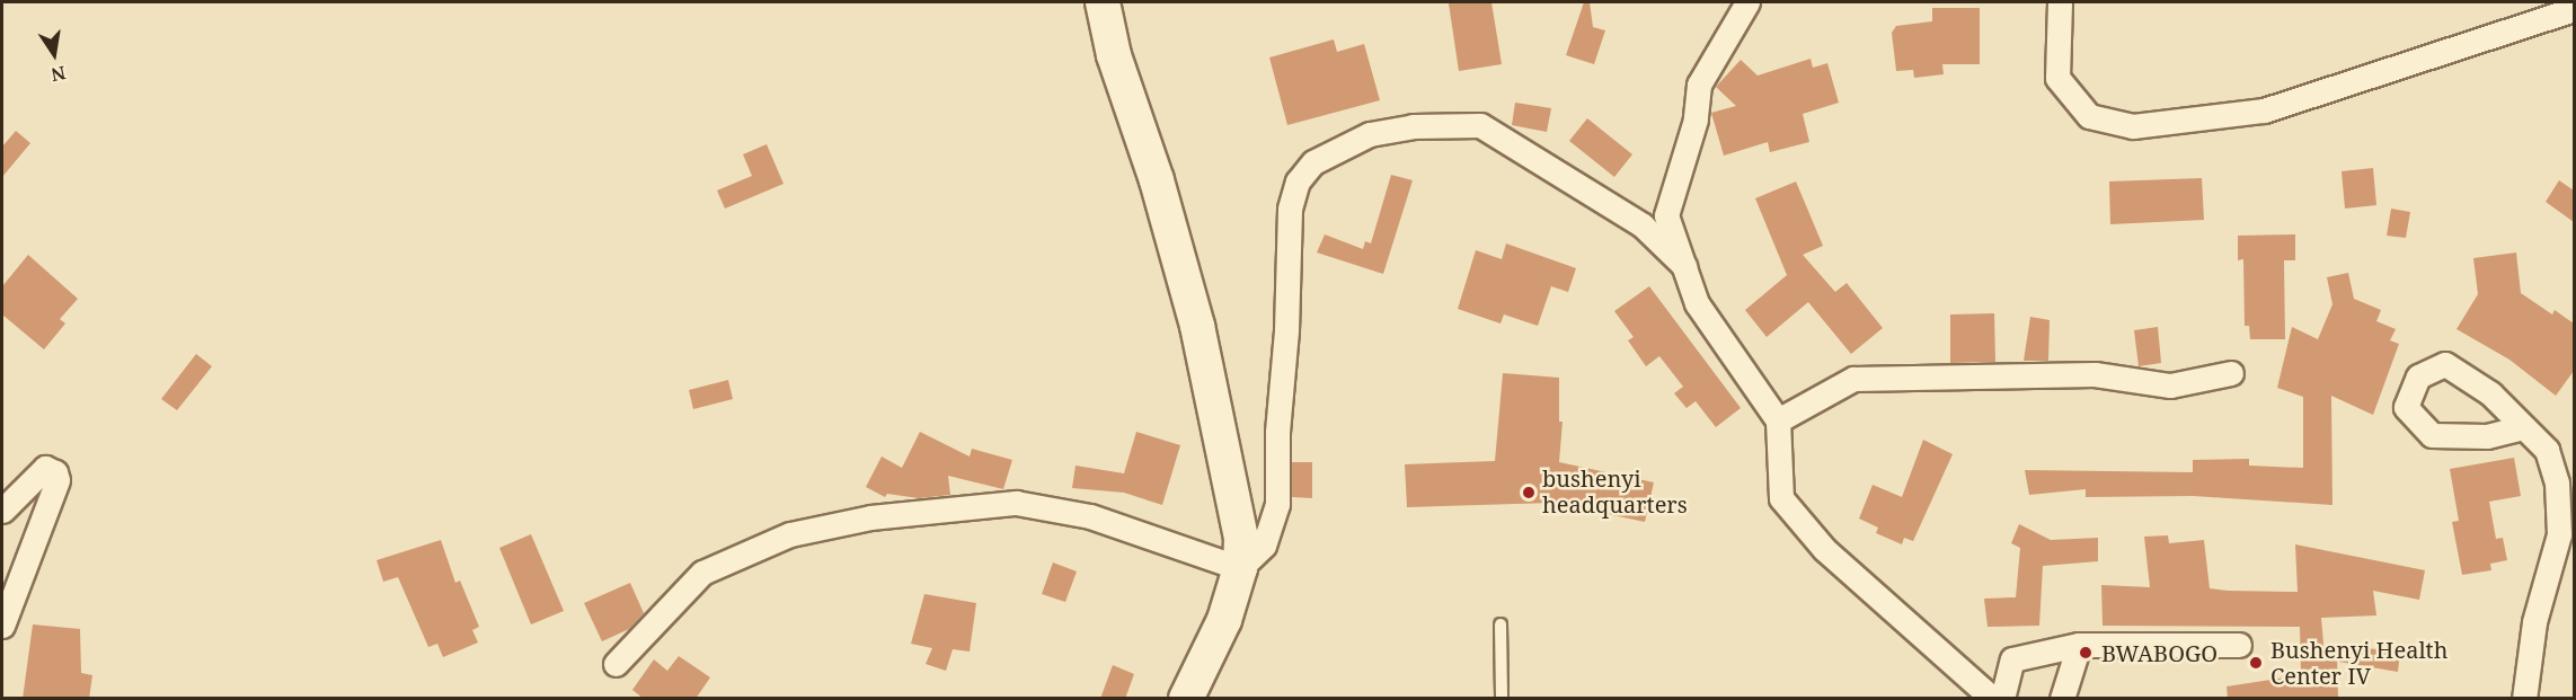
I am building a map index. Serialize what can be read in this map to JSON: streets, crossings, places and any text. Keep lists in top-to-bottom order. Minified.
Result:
{"places":["bushenyi headquarters","BWABOGO","Bushenyi Health Center IV"],"north":"bottom"}
